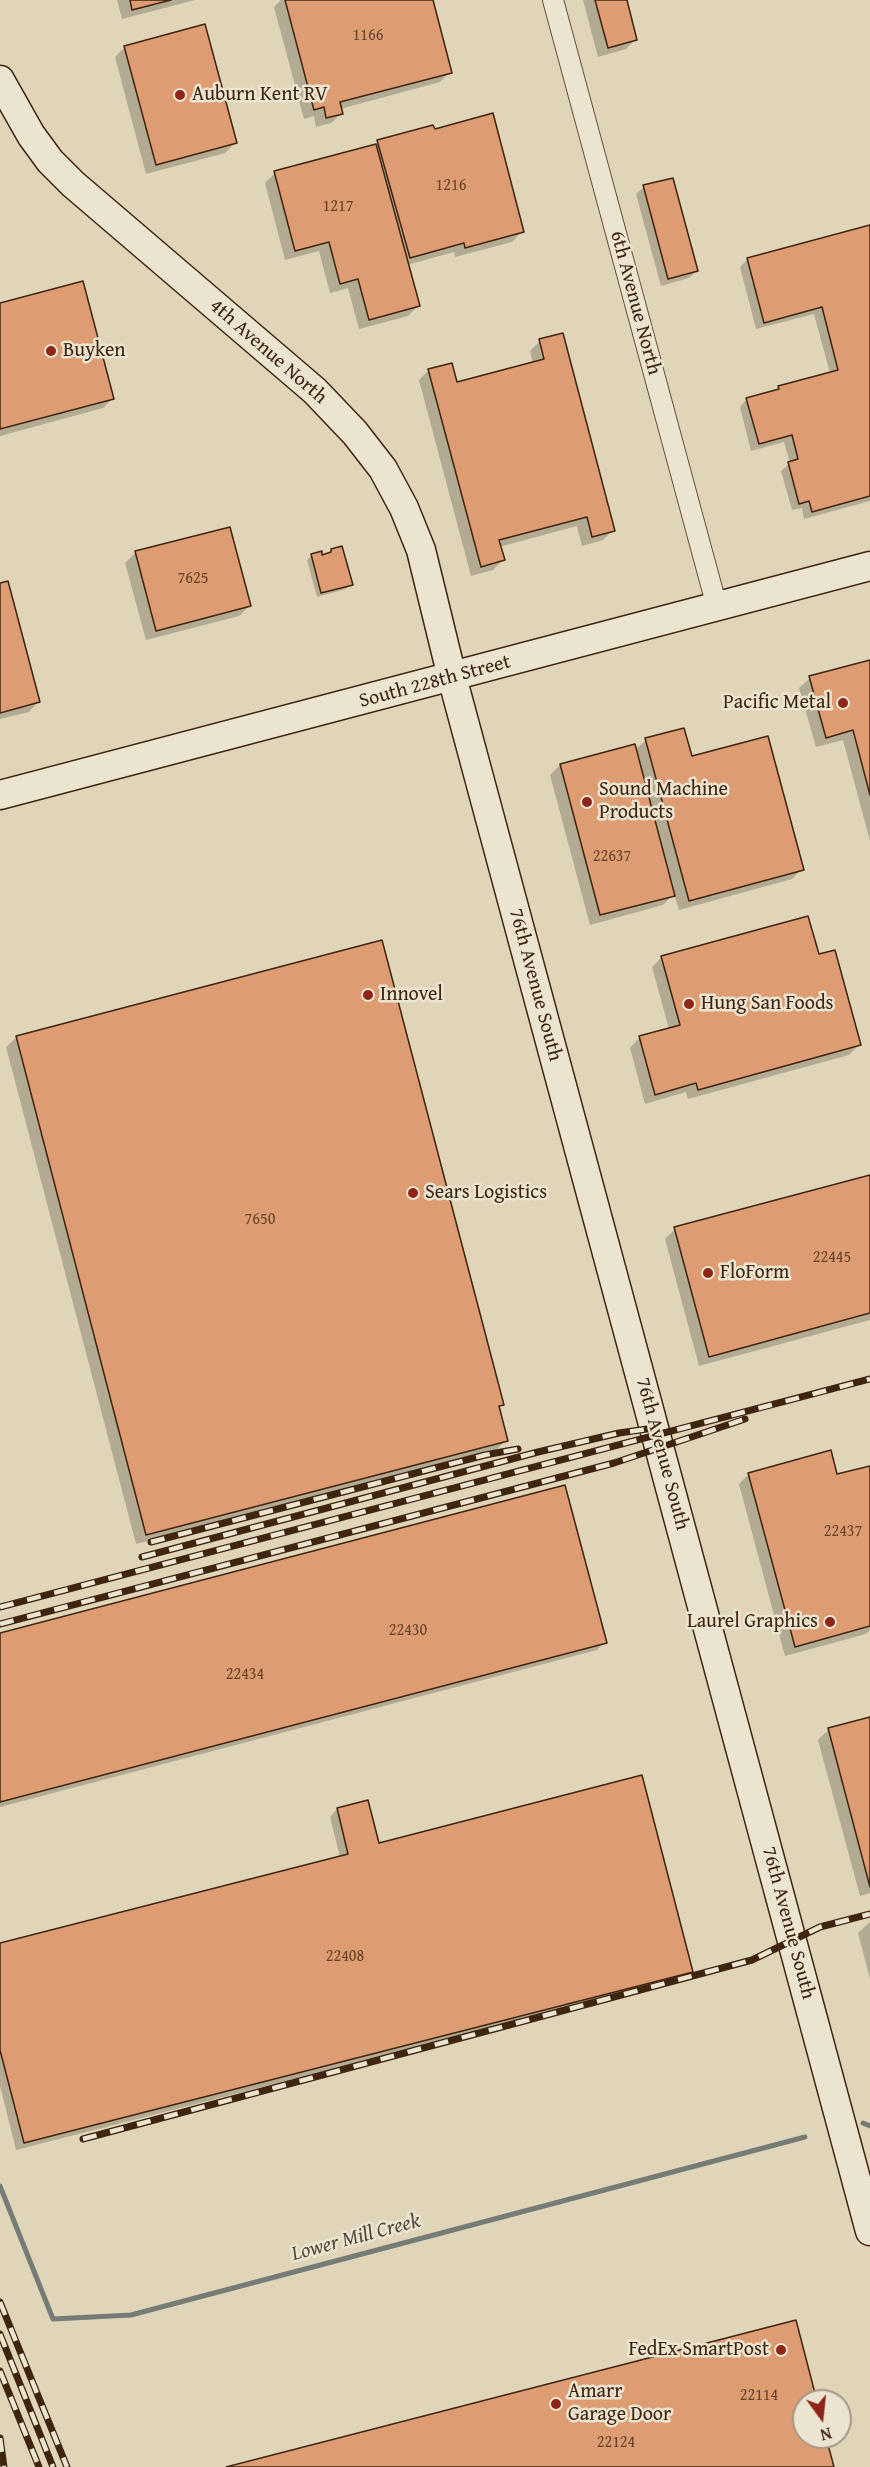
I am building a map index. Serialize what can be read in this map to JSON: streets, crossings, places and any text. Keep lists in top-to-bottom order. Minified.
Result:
{"streets":{"street":["6th Avenue North","4th Avenue North","South 228th Street","76th Avenue South"]},"crossings":[["6th Avenue North","South 228th Street"],["4th Avenue North","South 228th Street"],["4th Avenue North","76th Avenue South"],["South 228th Street","76th Avenue South"]],"water":["Lower Mill Creek"],"places":["Auburn Kent RV","Buyken","Pacific Metal","Sound Machine Products","Innovel","Hung San Foods","Sears Logistics","FloForm","Laurel Graphics","FedEx SmartPost","Amarr Garage Door"],"house_numbers":["1166","1216","1217","7625","22637","7650","22445","22437","22430","22434","22408","22114","22124"],"north":"bottom"}
